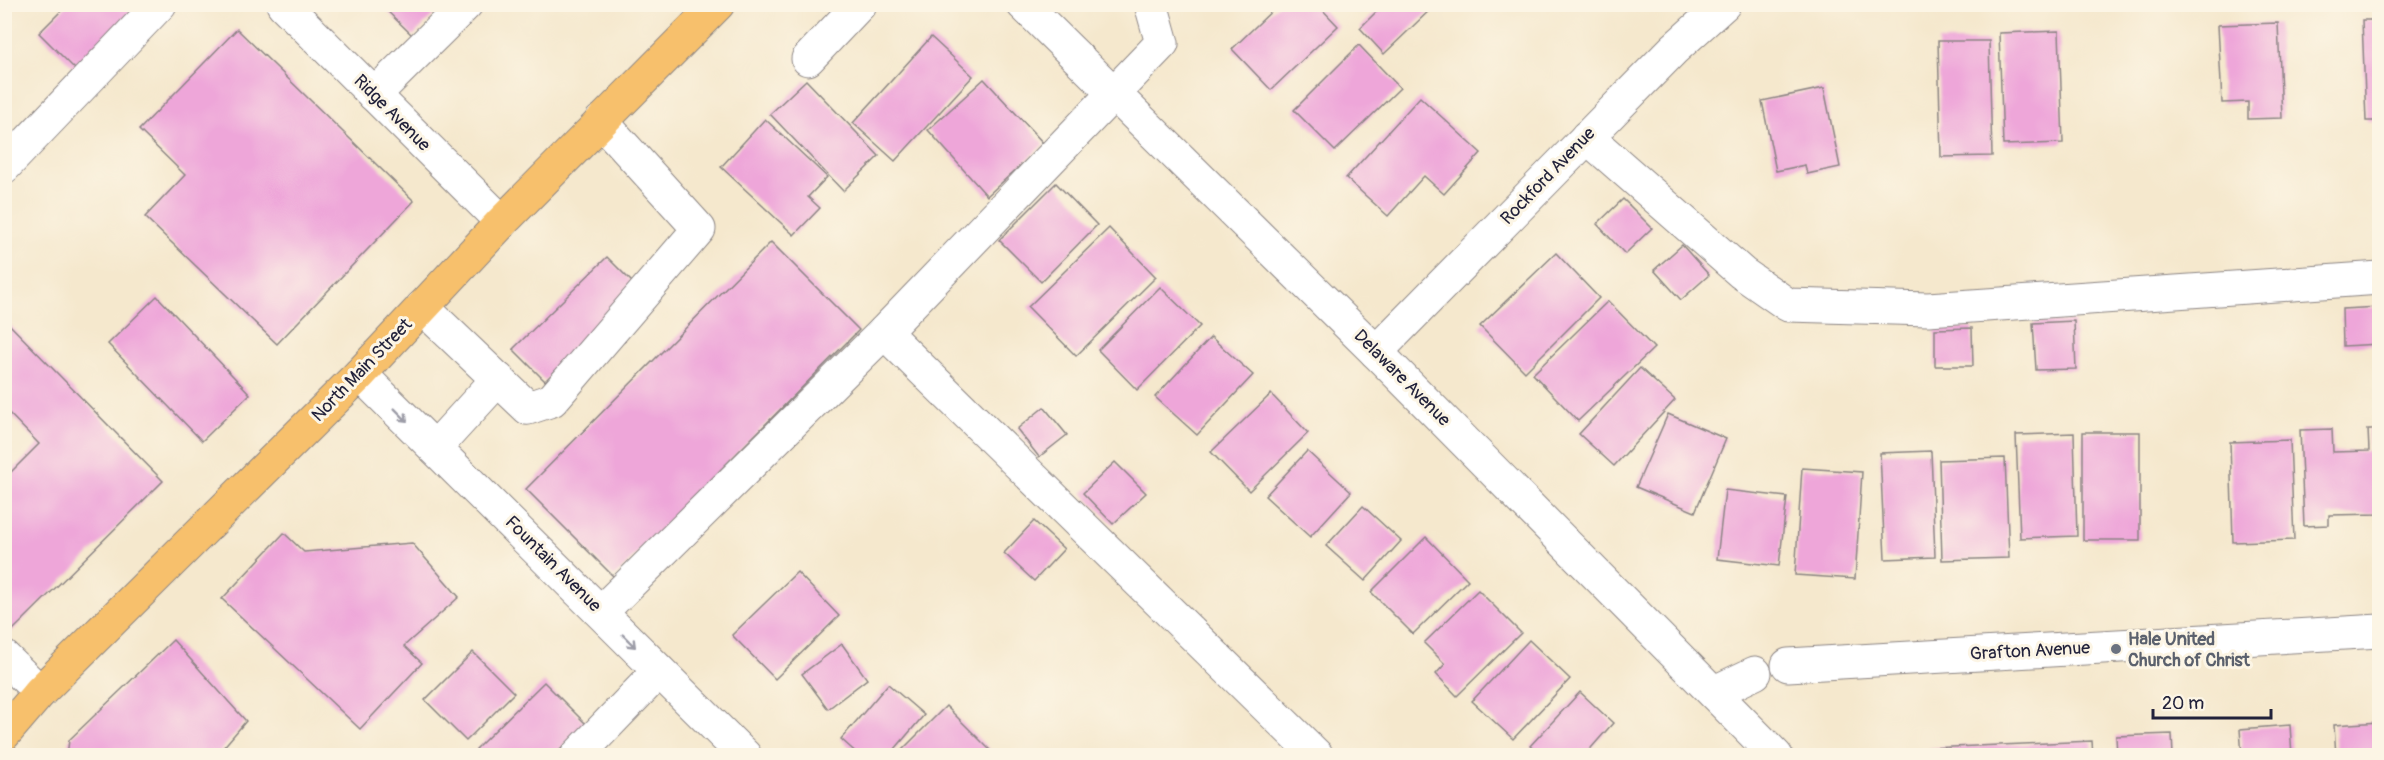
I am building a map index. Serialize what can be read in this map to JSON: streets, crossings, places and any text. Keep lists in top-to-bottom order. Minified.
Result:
{"streets":{"main road":["North Main Street"],"street":["Ridge Avenue","Rockford Avenue","Delaware Avenue","Fountain Avenue","Grafton Avenue"]},"crossings":[["Ridge Avenue","North Main Street"],["Rockford Avenue","Delaware Avenue"],["North Main Street","Fountain Avenue"]],"places":["Hale United Church of Christ"],"scale_bar":"20 m"}
